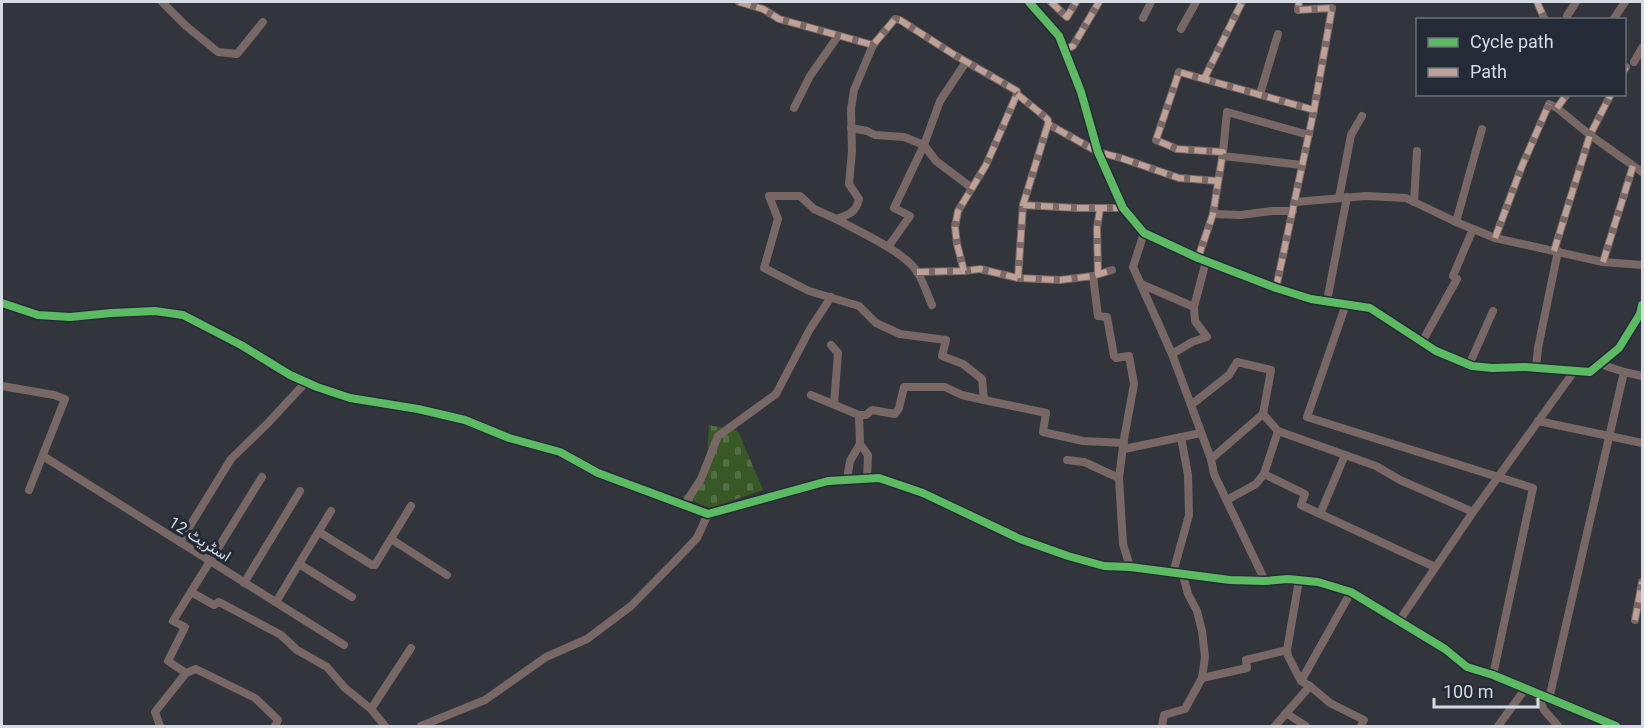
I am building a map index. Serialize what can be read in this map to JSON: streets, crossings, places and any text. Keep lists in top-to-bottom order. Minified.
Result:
{"streets":{"street":["اسٹریٹ 12"]},"legend":["Cycle path","Path"],"scale_bar":"100 m"}
